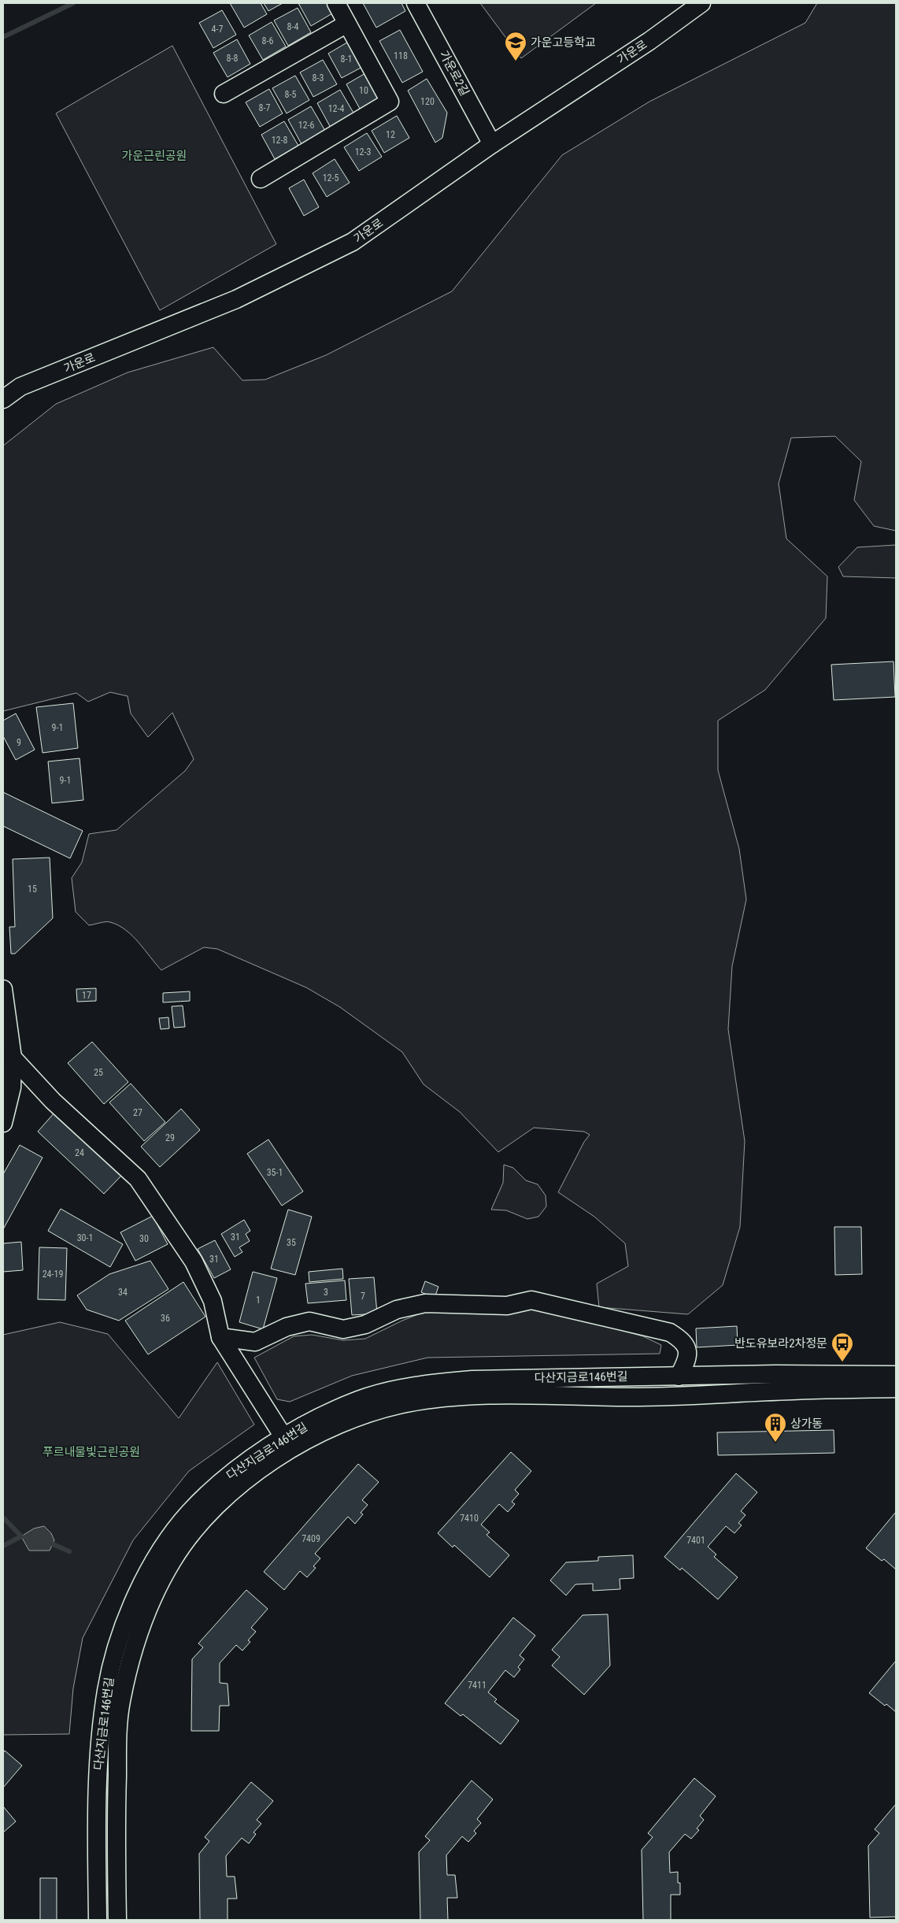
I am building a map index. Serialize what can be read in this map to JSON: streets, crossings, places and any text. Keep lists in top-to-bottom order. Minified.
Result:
{"streets":{"street":["가운로","가운로2길","다산지금로146번길"]},"crossings":[["가운로","가운로2길"]],"parks":["가운근린공원","푸르내물빛근린공원"],"places":{"school or university":["가운고등학교"],"bus stop":["반도유보라2차정문"],"building":["상가동"]},"house_numbers":["8-4","4-7","8-6","118","8-8","8-1","8-3","10","8-5","120","8-7","12-4","12-6","12","12-8","12-3","12-5","9-1","9","9-1","15","17","25","27","29","24","35-1","31","30-1","30","35","31","24-19","34","3","7","1","36","7410","7409","7401","7411"]}
